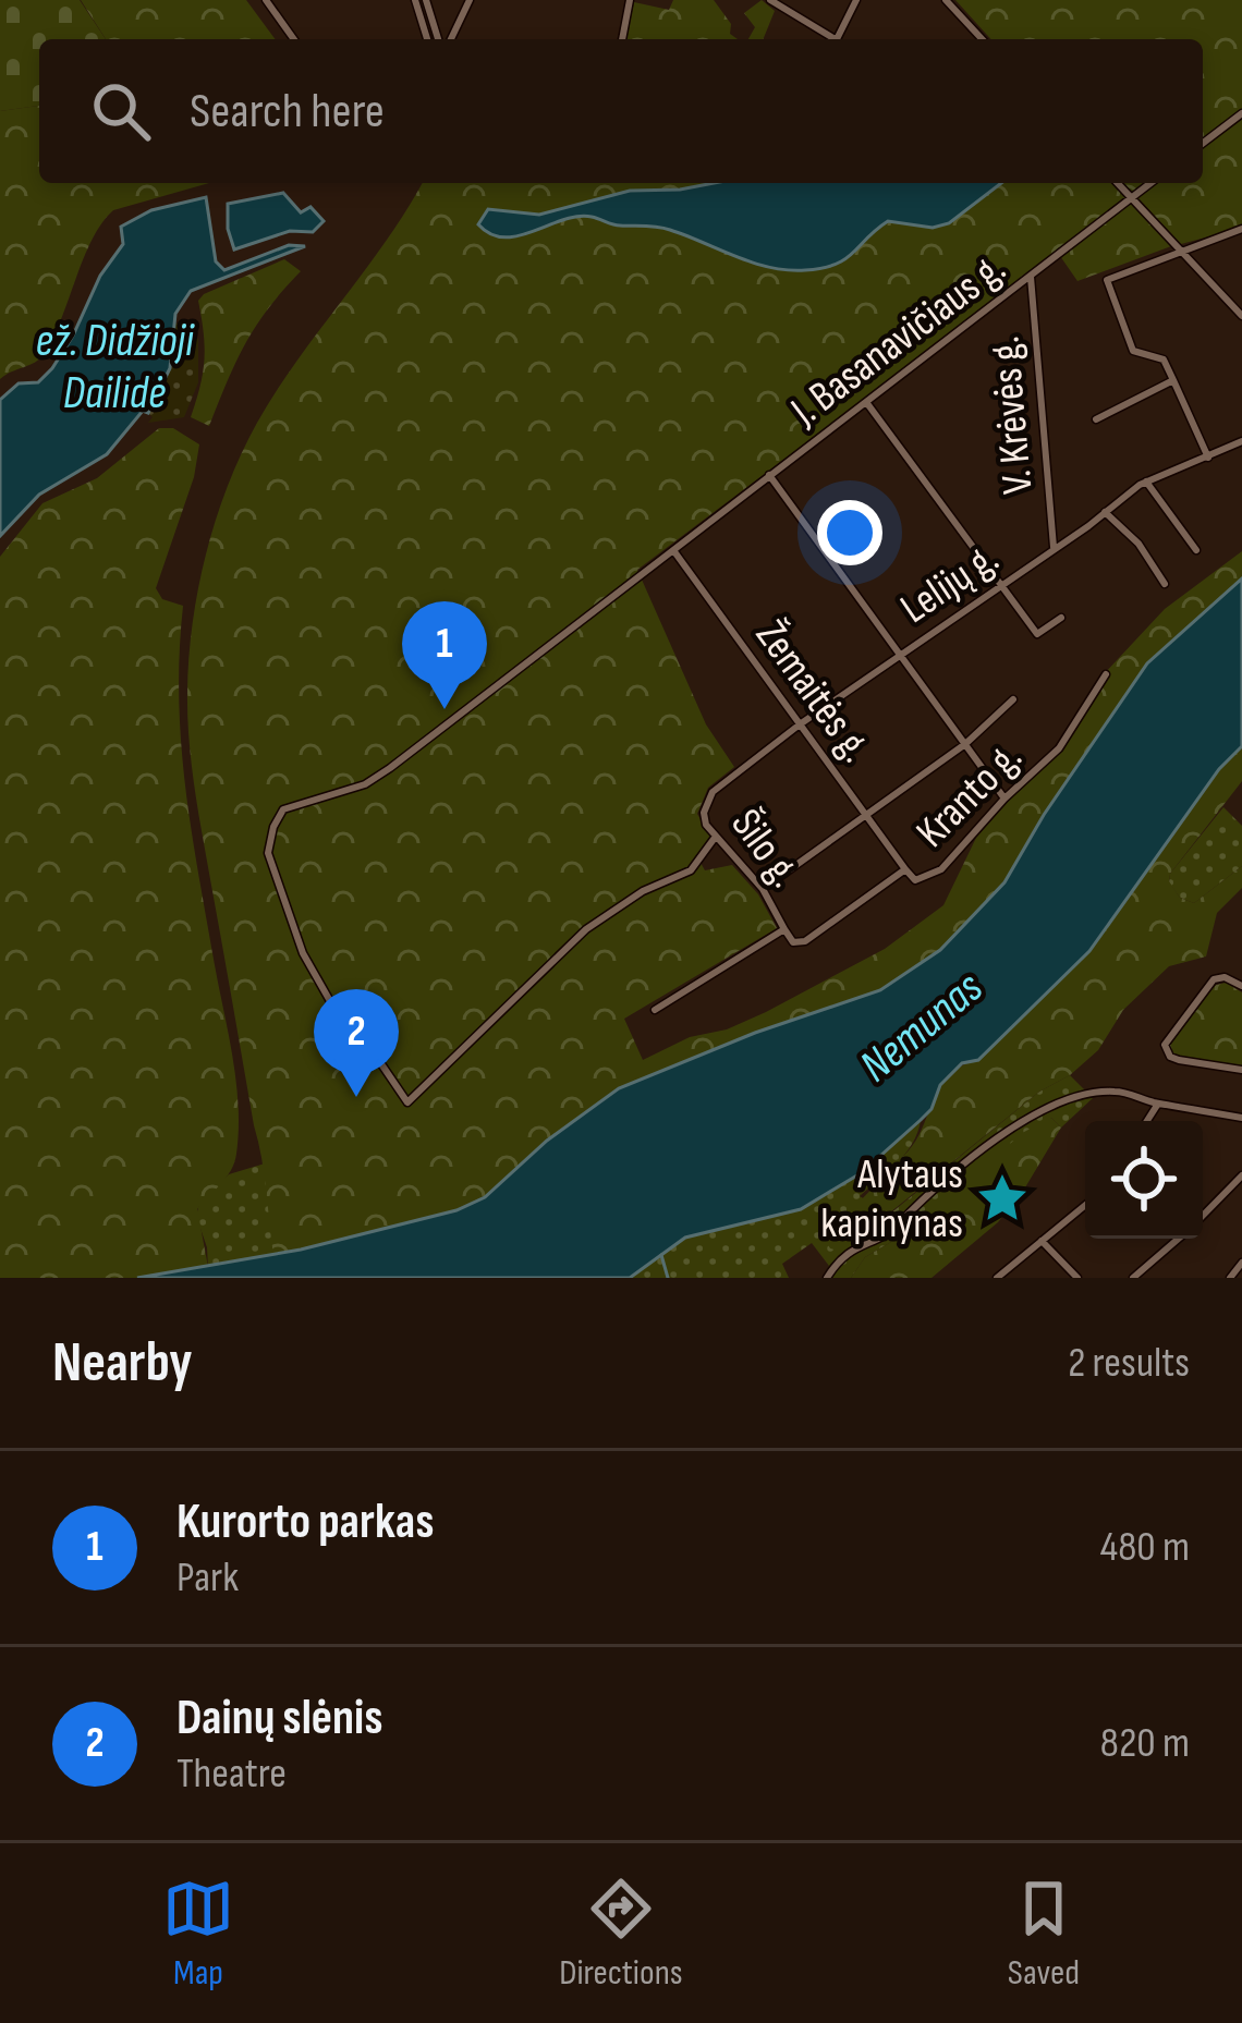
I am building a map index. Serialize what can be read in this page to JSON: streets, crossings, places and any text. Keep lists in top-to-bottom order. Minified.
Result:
{"streets":{"street":["J. Basanavičiaus g.","V. Krėvės g.","Lelijų g.","Žemaitės g.","Kranto g.","Šilo g."]},"crossings":[["J. Basanavičiaus g.","V. Krėvės g."],["J. Basanavičiaus g.","Žemaitės g."],["J. Basanavičiaus g.","Šilo g."],["V. Krėvės g.","Lelijų g."],["Lelijų g.","Žemaitės g."],["Lelijų g.","Šilo g."],["Žemaitės g.","Kranto g."],["Kranto g.","Šilo g."]],"water":["ež. Didžioji Dailidė","Nemunas"],"places":{"place":["Alytaus kapinynas"]},"page":{"search":"Search here","pins":["1","2"],"heading":["Nearby","2 results"],"list":[{"mark":"1","name":"Kurorto parkas","note":"Park","value":"480 m"},{"mark":"2","name":"Dainų slėnis","note":"Theatre","value":"820 m"}],"nav":["Map","Directions","Saved"]}}
